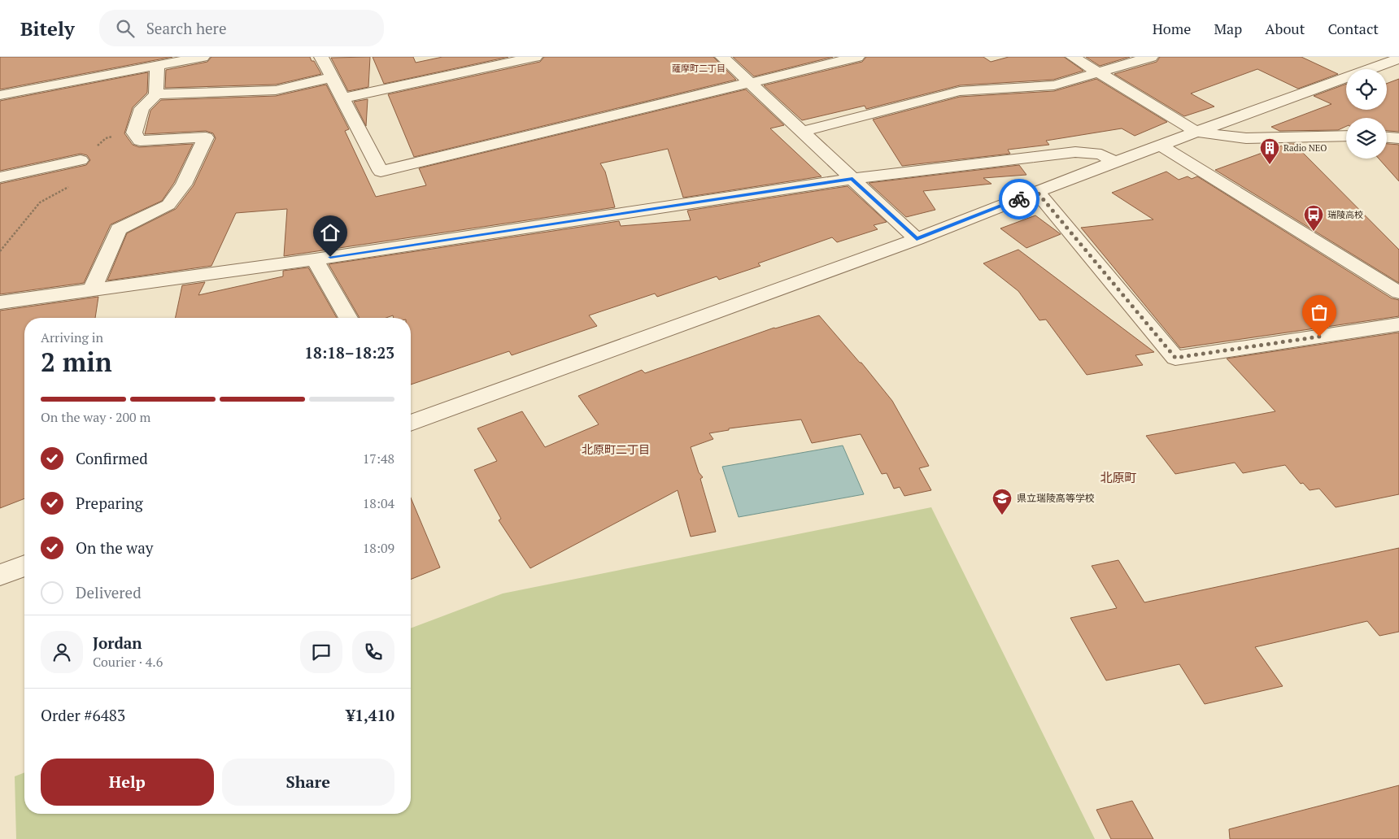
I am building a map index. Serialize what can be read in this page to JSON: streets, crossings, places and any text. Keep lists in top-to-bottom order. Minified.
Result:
{"districts":["薩摩町二丁目","北原町二丁目","北原町"],"places":{"building":["Radio NEO"],"bus stop":["瑞陵高校"],"school or university":["県立瑞陵高等学校"]},"page":{"header":"Bitely","search":"Search here","nav":["Home","Map","About","Contact"],"heading":["2 min","Arriving in","18:18–18:23"],"panel":["Jordan","Courier · 4.6","Order #6483","¥1,410"],"bar":"On the way · 200 m","list":[["Confirmed","17:48"],["Preparing","18:04"],["On the way","18:09"],"Delivered"],"buttons":["Help","Share"]}}
